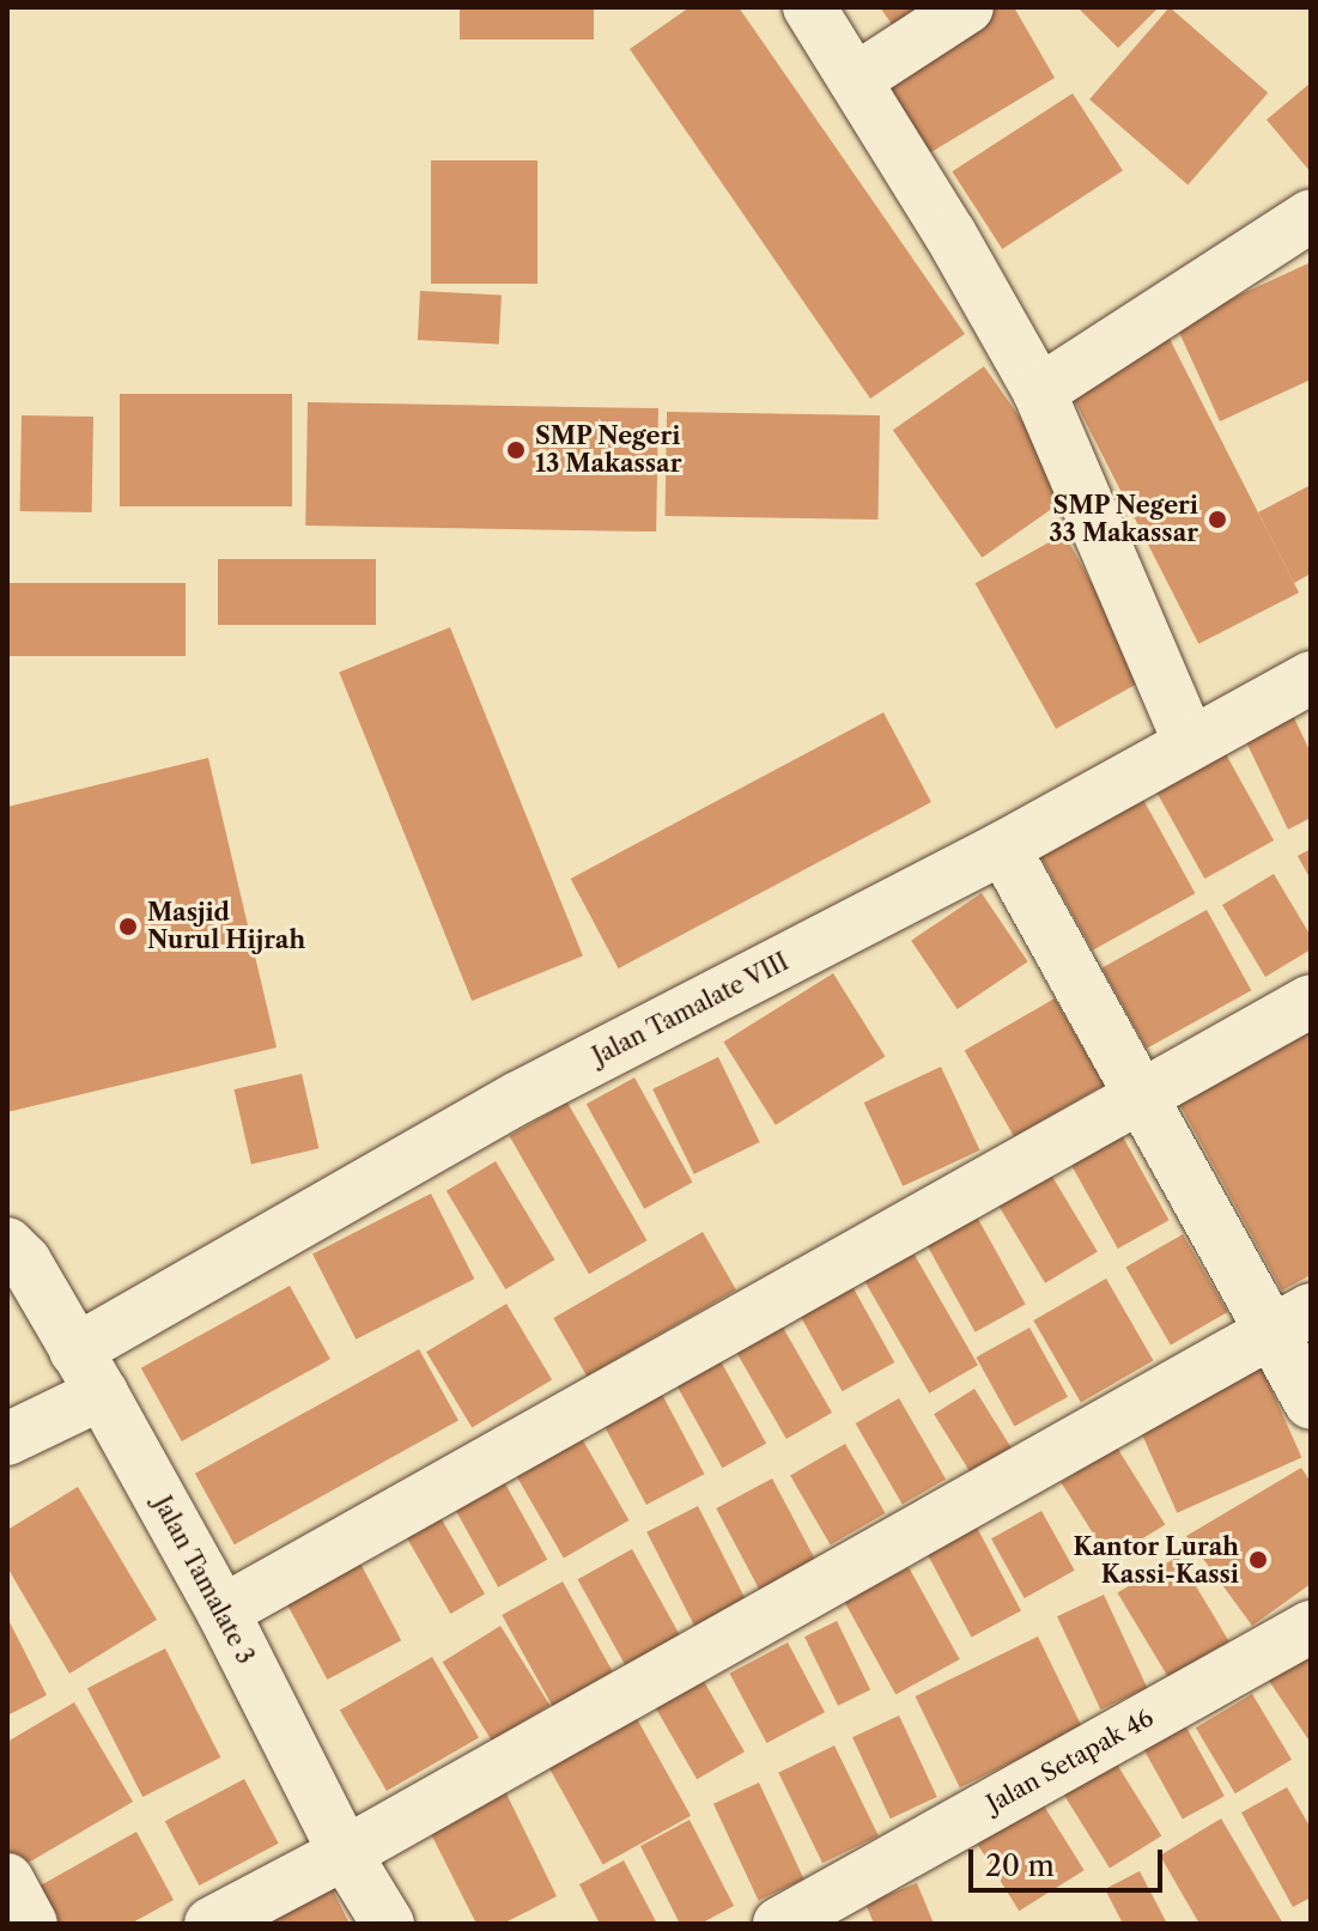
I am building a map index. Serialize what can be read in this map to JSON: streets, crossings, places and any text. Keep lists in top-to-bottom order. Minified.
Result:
{"streets":{"street":["Jalan Tamalate VIII","Jalan Tamalate 3","Jalan Setapak 46"]},"crossings":[["Jalan Tamalate VIII","Jalan Tamalate 3"]],"places":["SMP Negeri 13 Makassar","SMP Negeri 33 Makassar","Masjid Nurul Hijrah","Kantor Lurah Kassi-Kassi"],"scale_bar":"20 m"}
